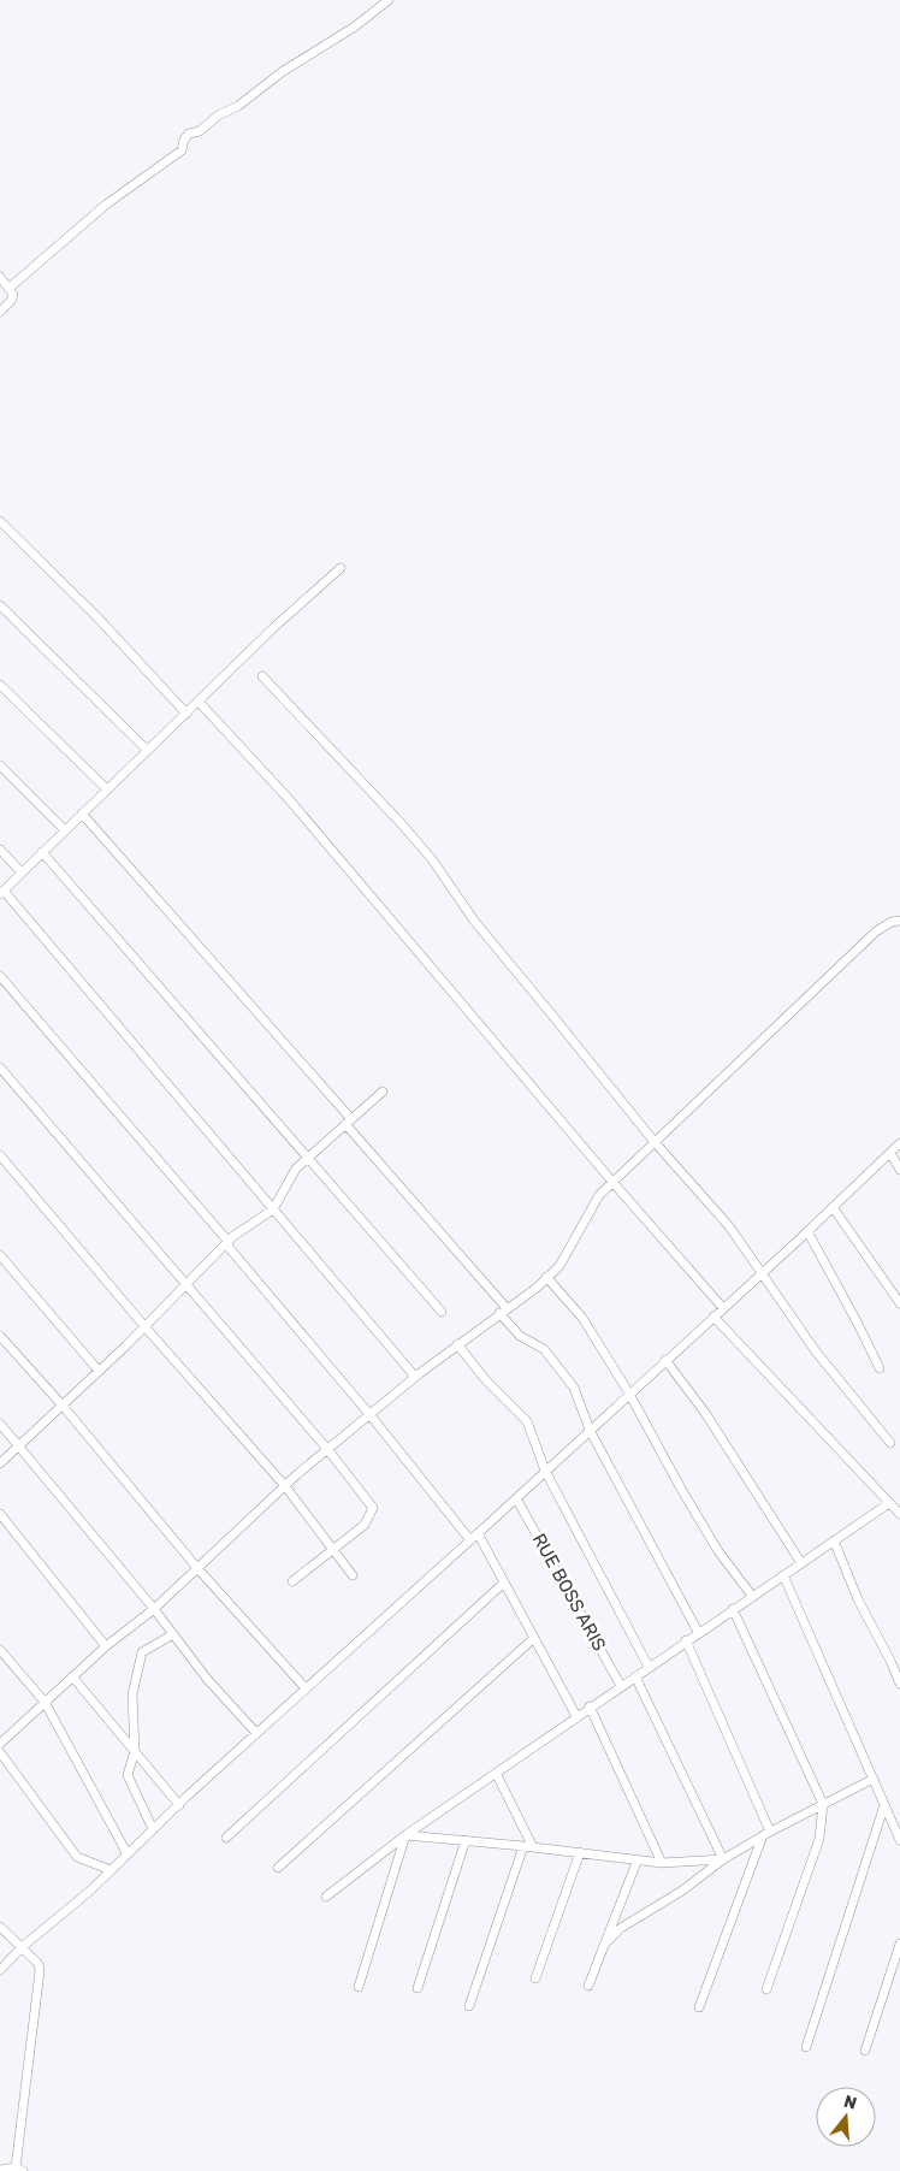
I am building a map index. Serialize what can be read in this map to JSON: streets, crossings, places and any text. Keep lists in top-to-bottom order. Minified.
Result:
{"streets":{"street":["RUE BOSS ARIS"]},"north":"top"}
